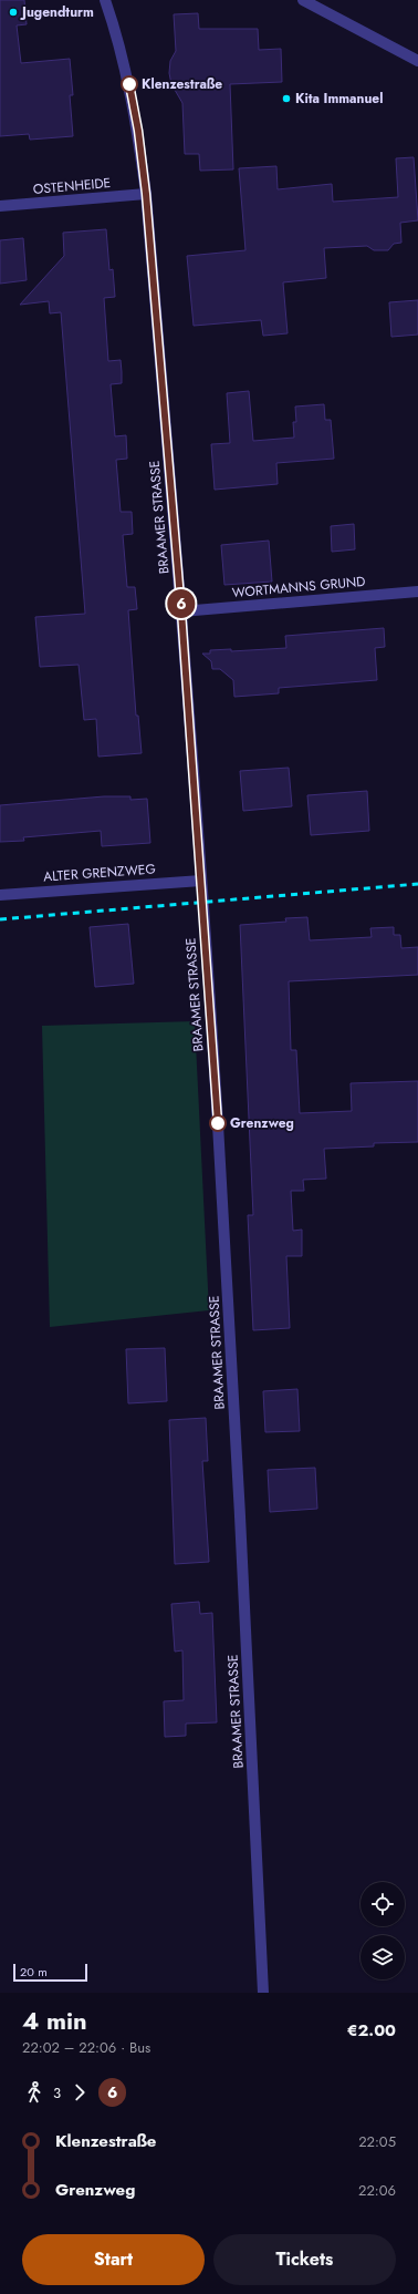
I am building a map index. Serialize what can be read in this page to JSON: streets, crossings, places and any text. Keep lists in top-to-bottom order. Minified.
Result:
{"streets":{"street":["OSTENHEIDE","BRAAMER STRASSE","WORTMANNS GRUND","ALTER GRENZWEG"]},"crossings":[["OSTENHEIDE","BRAAMER STRASSE"],["BRAAMER STRASSE","WORTMANNS GRUND"],["BRAAMER STRASSE","ALTER GRENZWEG"]],"places":["Jugendturm","Klenzestraße","Kita Immanuel","Grenzweg"],"lines":["bus line 6"],"scale_bar":"20 m","page":{"on_map":"6","scale":"20 m","heading":["4 min","22:02 – 22:06 · Bus","€2.00"],"legs":["3","6"],"list":[{"name":"Klenzestraße","value":"22:05"},{"name":"Grenzweg","value":"22:06"}],"buttons":["Start","Tickets"]}}
